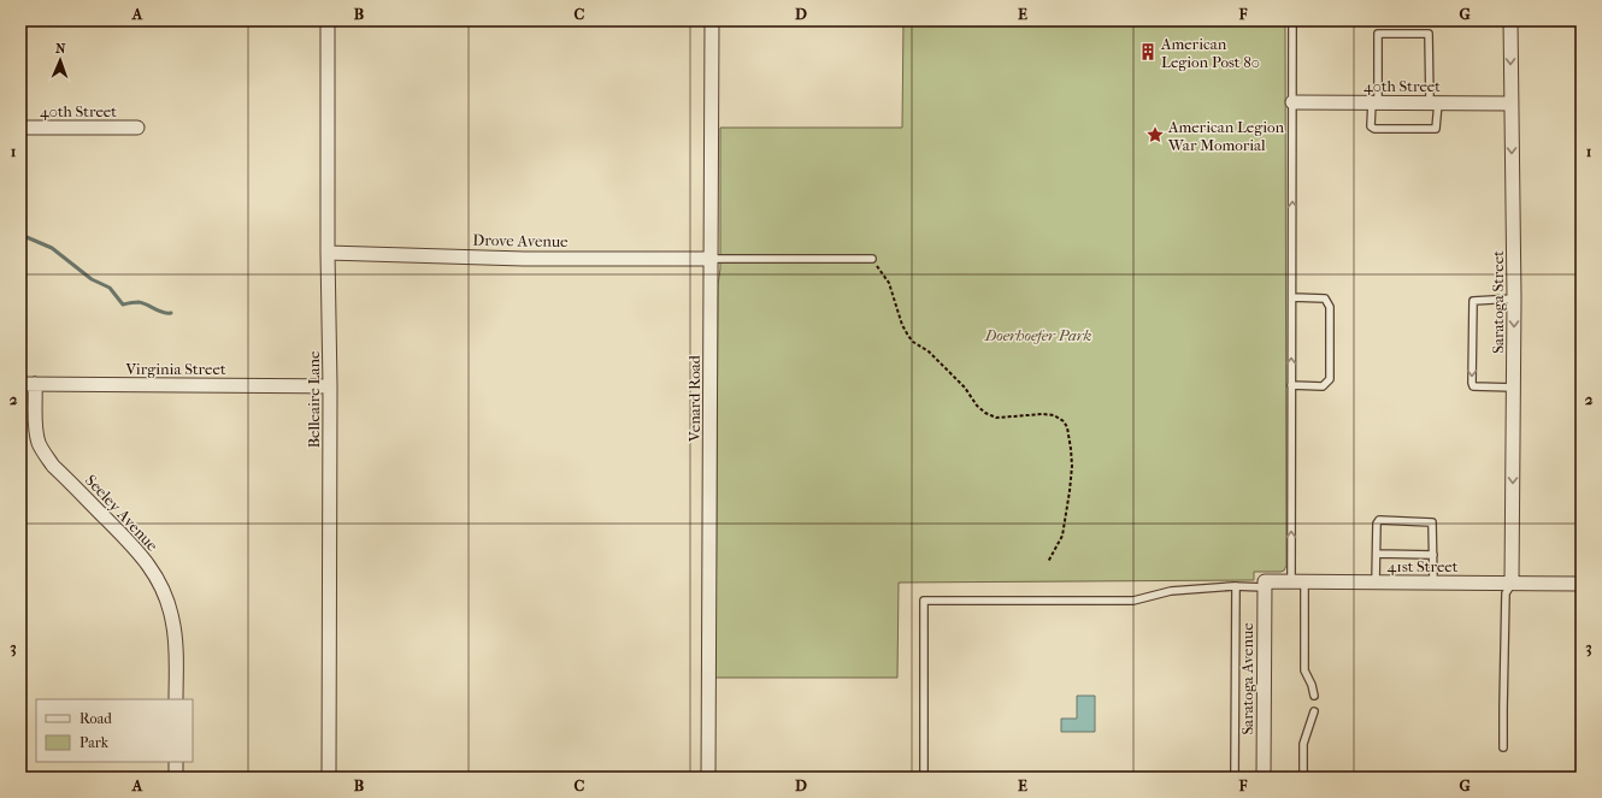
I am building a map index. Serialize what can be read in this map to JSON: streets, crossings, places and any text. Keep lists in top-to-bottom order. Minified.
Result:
{"streets":{"street":["40th Street","Drove Avenue","Saratoga Street","Virginia Street","Venard Road","Belleaire Lane","Seeley Avenue","41st Street","Saratoga Avenue"]},"crossings":[["40th Street","Saratoga Street"],["Drove Avenue","Venard Road"],["Drove Avenue","Belleaire Lane"],["Saratoga Street","41st Street"],["Virginia Street","Belleaire Lane"],["Virginia Street","Seeley Avenue"],["41st Street","Saratoga Avenue"]],"one_way":["Saratoga Street"],"parks":["Doerhoefer Park"],"places":{"building":["American Legion Post 80"],"place":["American Legion War Momorial"]},"legend":["Road","Park"],"north":"top","grid":{"columns":["A","B","C","D","E","F","G"],"rows":["1","2","3"]}}
